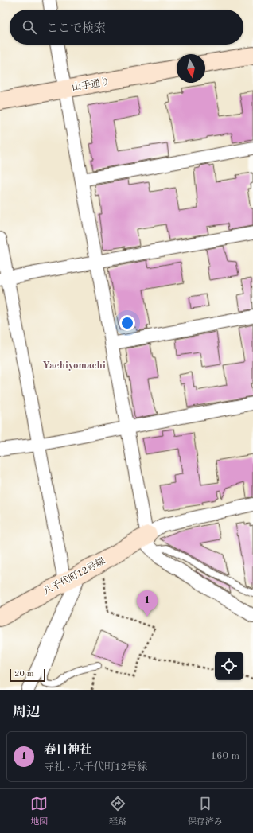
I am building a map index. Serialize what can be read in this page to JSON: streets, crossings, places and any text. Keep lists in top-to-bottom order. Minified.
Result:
{"streets":{"street":["山手通り","八千代町12号線"]},"districts":["Yachiyomachi"],"scale_bar":"20 m","north":"bottom","page":{"search":"ここで検索","pins":"1","scale":"20 m","heading":"周辺","list":[{"mark":"1","name":"春日神社","note":"寺社 · 八千代町12号線","value":"160 m"}],"nav":["地図","経路","保存済み"]}}
